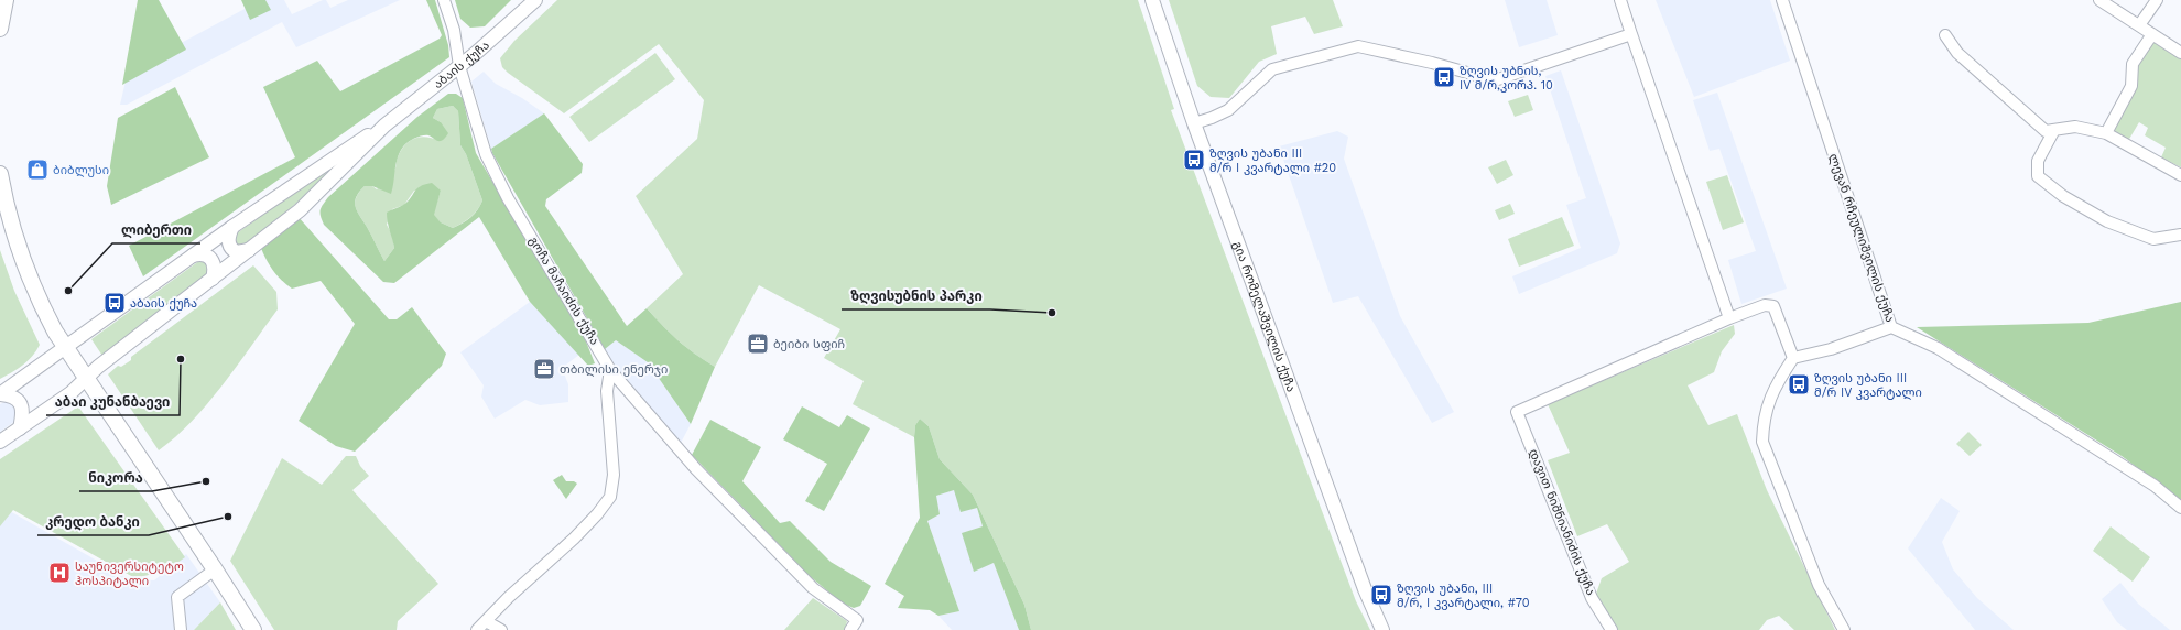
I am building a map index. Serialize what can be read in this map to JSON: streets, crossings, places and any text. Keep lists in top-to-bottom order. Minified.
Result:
{"streets":{"street":["აბაის ქუჩა","ლევან რჩეულიშვილის ქუჩა","გოჩა მაჩაიძის ქუჩა","გია რომელაშვილის ქუჩა","დავით ნიშნიანიძის ქუჩა"]},"crossings":[["აბაის ქუჩა","გოჩა მაჩაიძის ქუჩა"]],"places":{"bus stop":["ზღვის უბნის, IV მ/რ,კორპ. 10","ზღვის უბანი III მ/რ I კვარტალი #20","აბაის ქუჩა","ზღვის უბანი III მ/რ IV კვარტალი","ზღვის უბანი, III მ/რ, I კვარტალი, #70"],"shop":["ბიბლუსი"],"other":["ლიბერთი","ზღვისუბნის პარკი","აბაი კუნანბაევი","ნიკორა","კრედო ბანკი"],"office":["ბეიბი სფიჩ","თბილისი ენერჯი"],"hospital":["საუნივერსიტეტო ჰოსპიტალი"]}}
